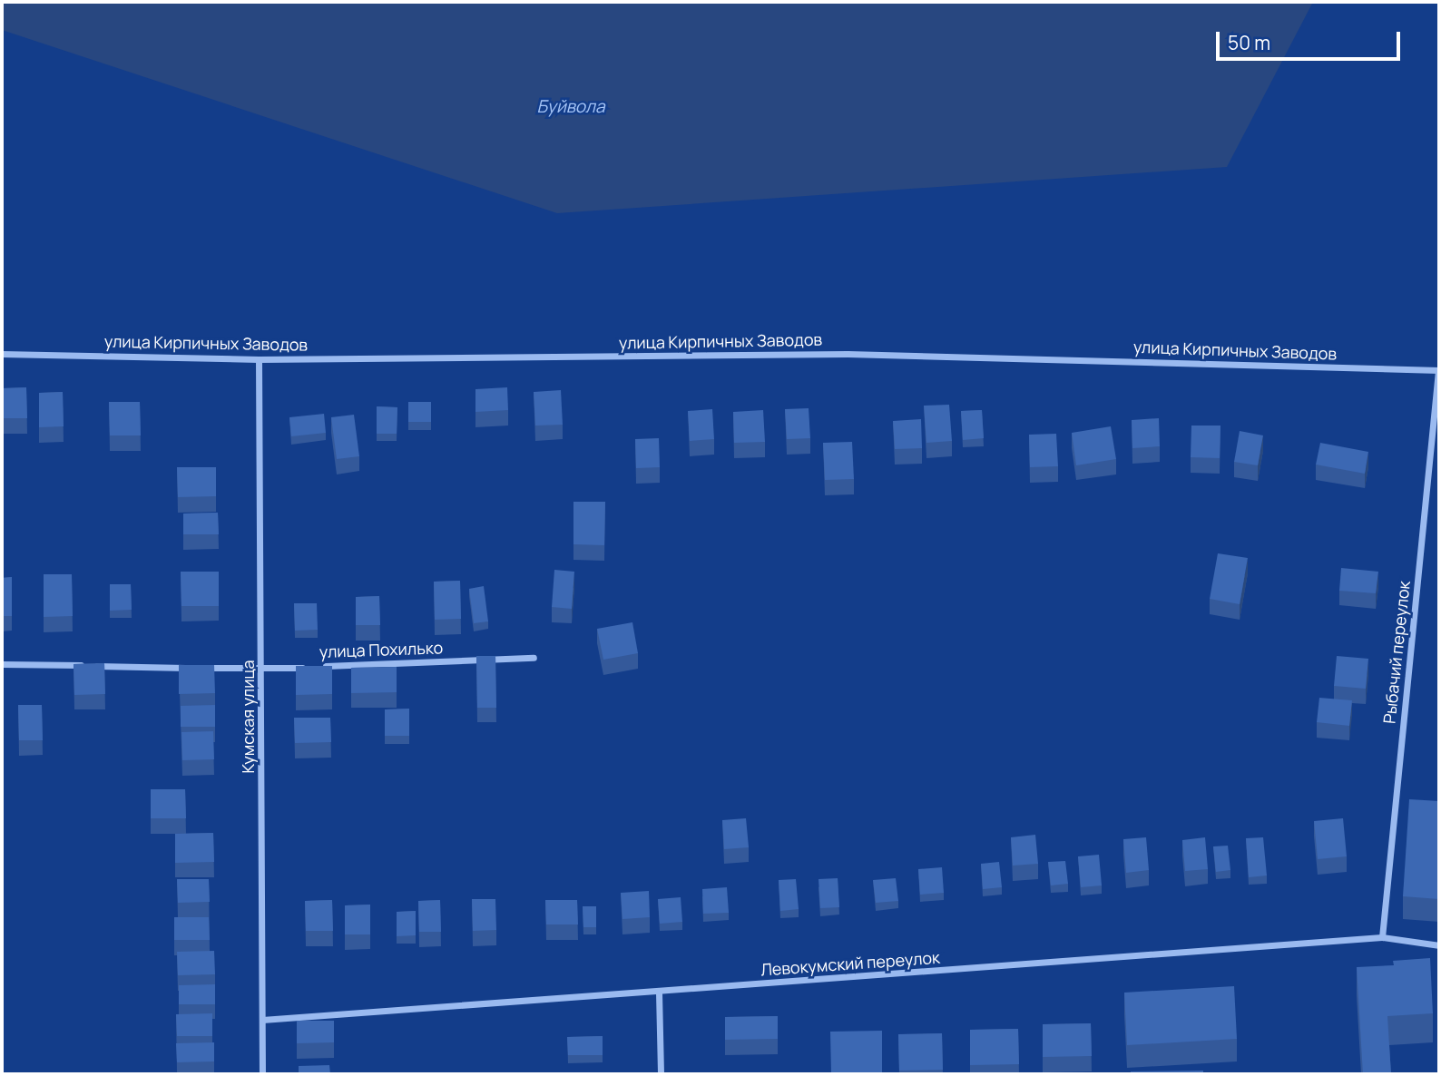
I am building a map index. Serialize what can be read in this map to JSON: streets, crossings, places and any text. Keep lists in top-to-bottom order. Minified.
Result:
{"streets":{"street":["улица Кирпичных Заводов","улица Похилько","Рыбачий переулок","Кумская улица","Левокумский переулок"]},"crossings":[["улица Кирпичных Заводов","Рыбачий переулок"],["улица Кирпичных Заводов","Кумская улица"],["улица Похилько","Кумская улица"],["Рыбачий переулок","Левокумский переулок"],["Кумская улица","Левокумский переулок"]],"water":["Буйвола"],"scale_bar":"50 m"}
